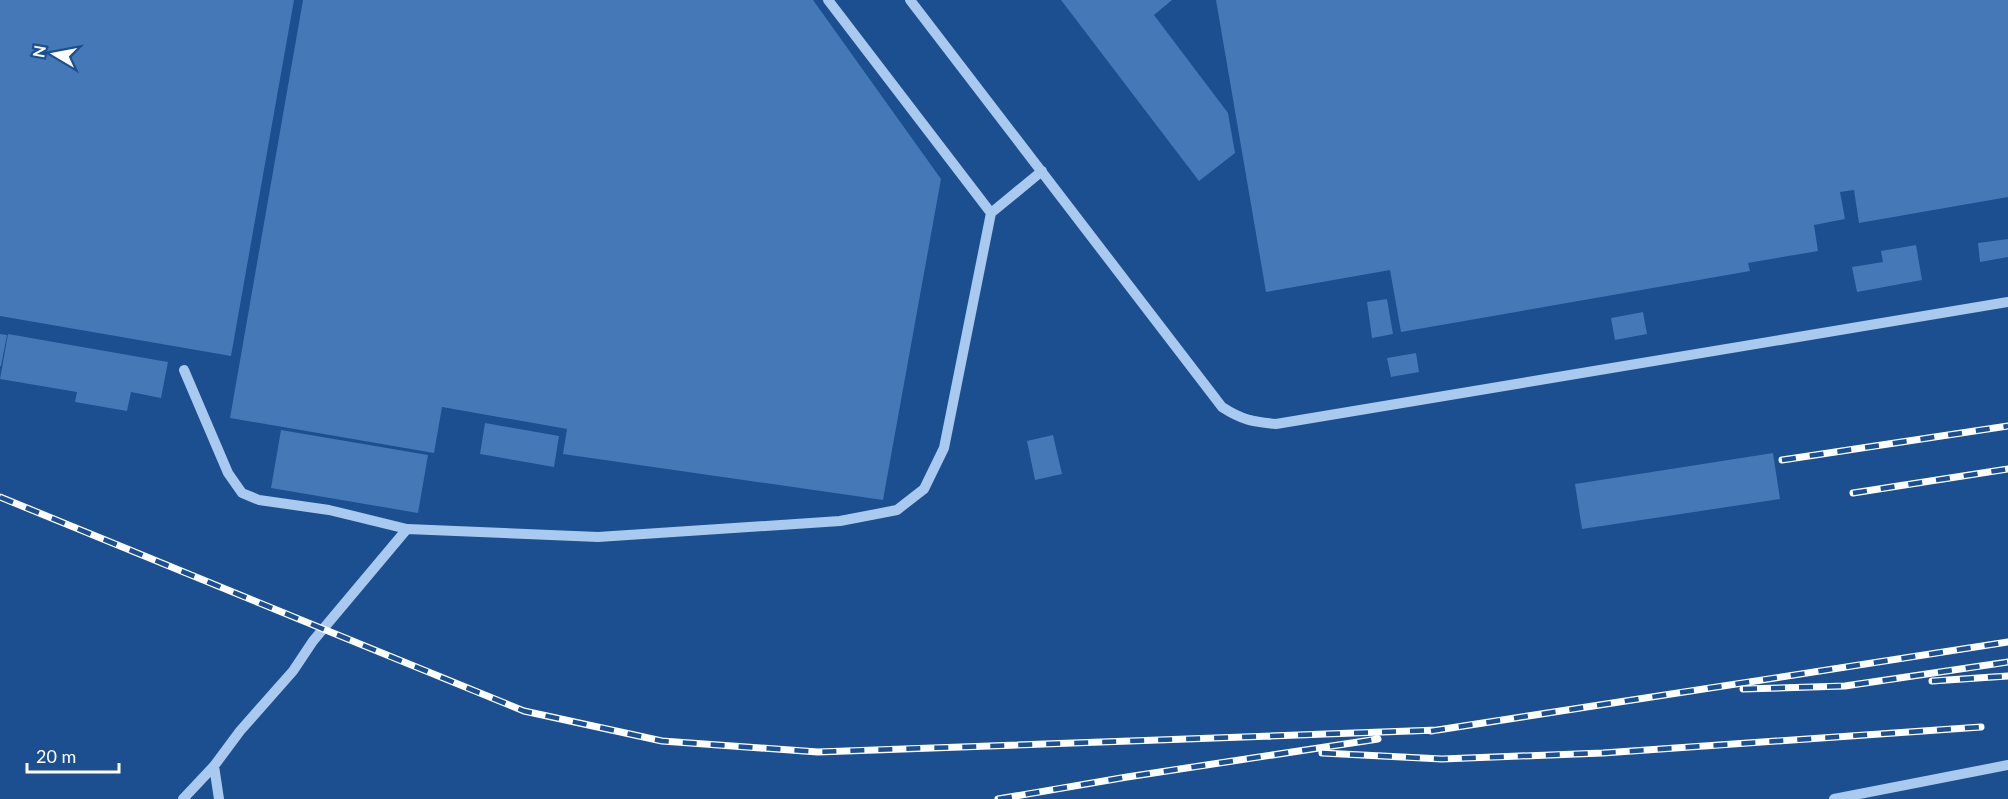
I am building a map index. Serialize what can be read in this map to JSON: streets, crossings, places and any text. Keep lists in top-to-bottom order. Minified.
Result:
{"scale_bar":"20 m","north":"left"}
